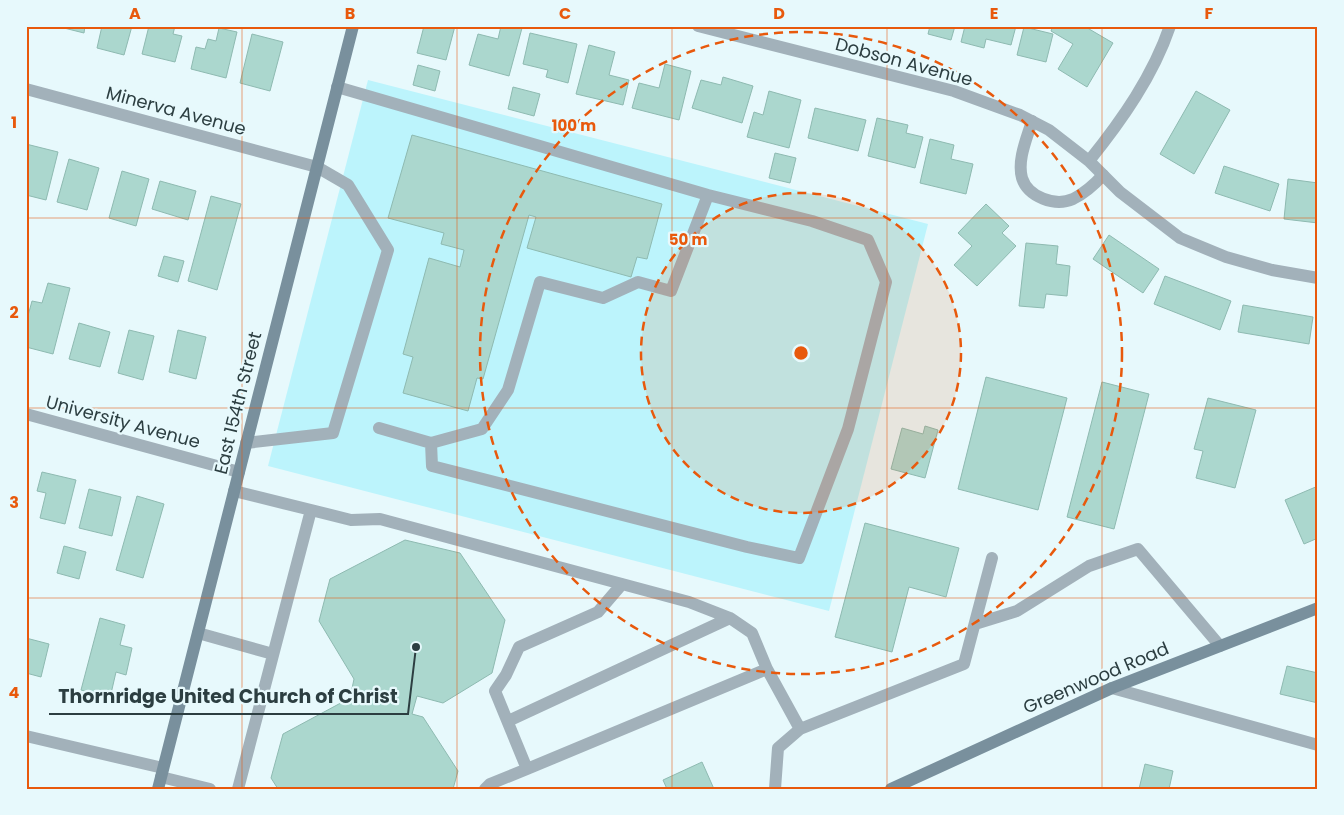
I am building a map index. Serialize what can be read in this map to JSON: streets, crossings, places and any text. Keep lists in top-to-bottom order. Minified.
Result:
{"streets":{"street":["Dobson Avenue","Minerva Avenue","East 154th Street","University Avenue","Greenwood Road"]},"crossings":[["Minerva Avenue","East 154th Street"],["East 154th Street","University Avenue"]],"places":["Thornridge United Church of Christ"],"grid":{"columns":["A","B","C","D","E","F"],"rows":["1","2","3","4"]},"rings":["100 m","50 m"]}
